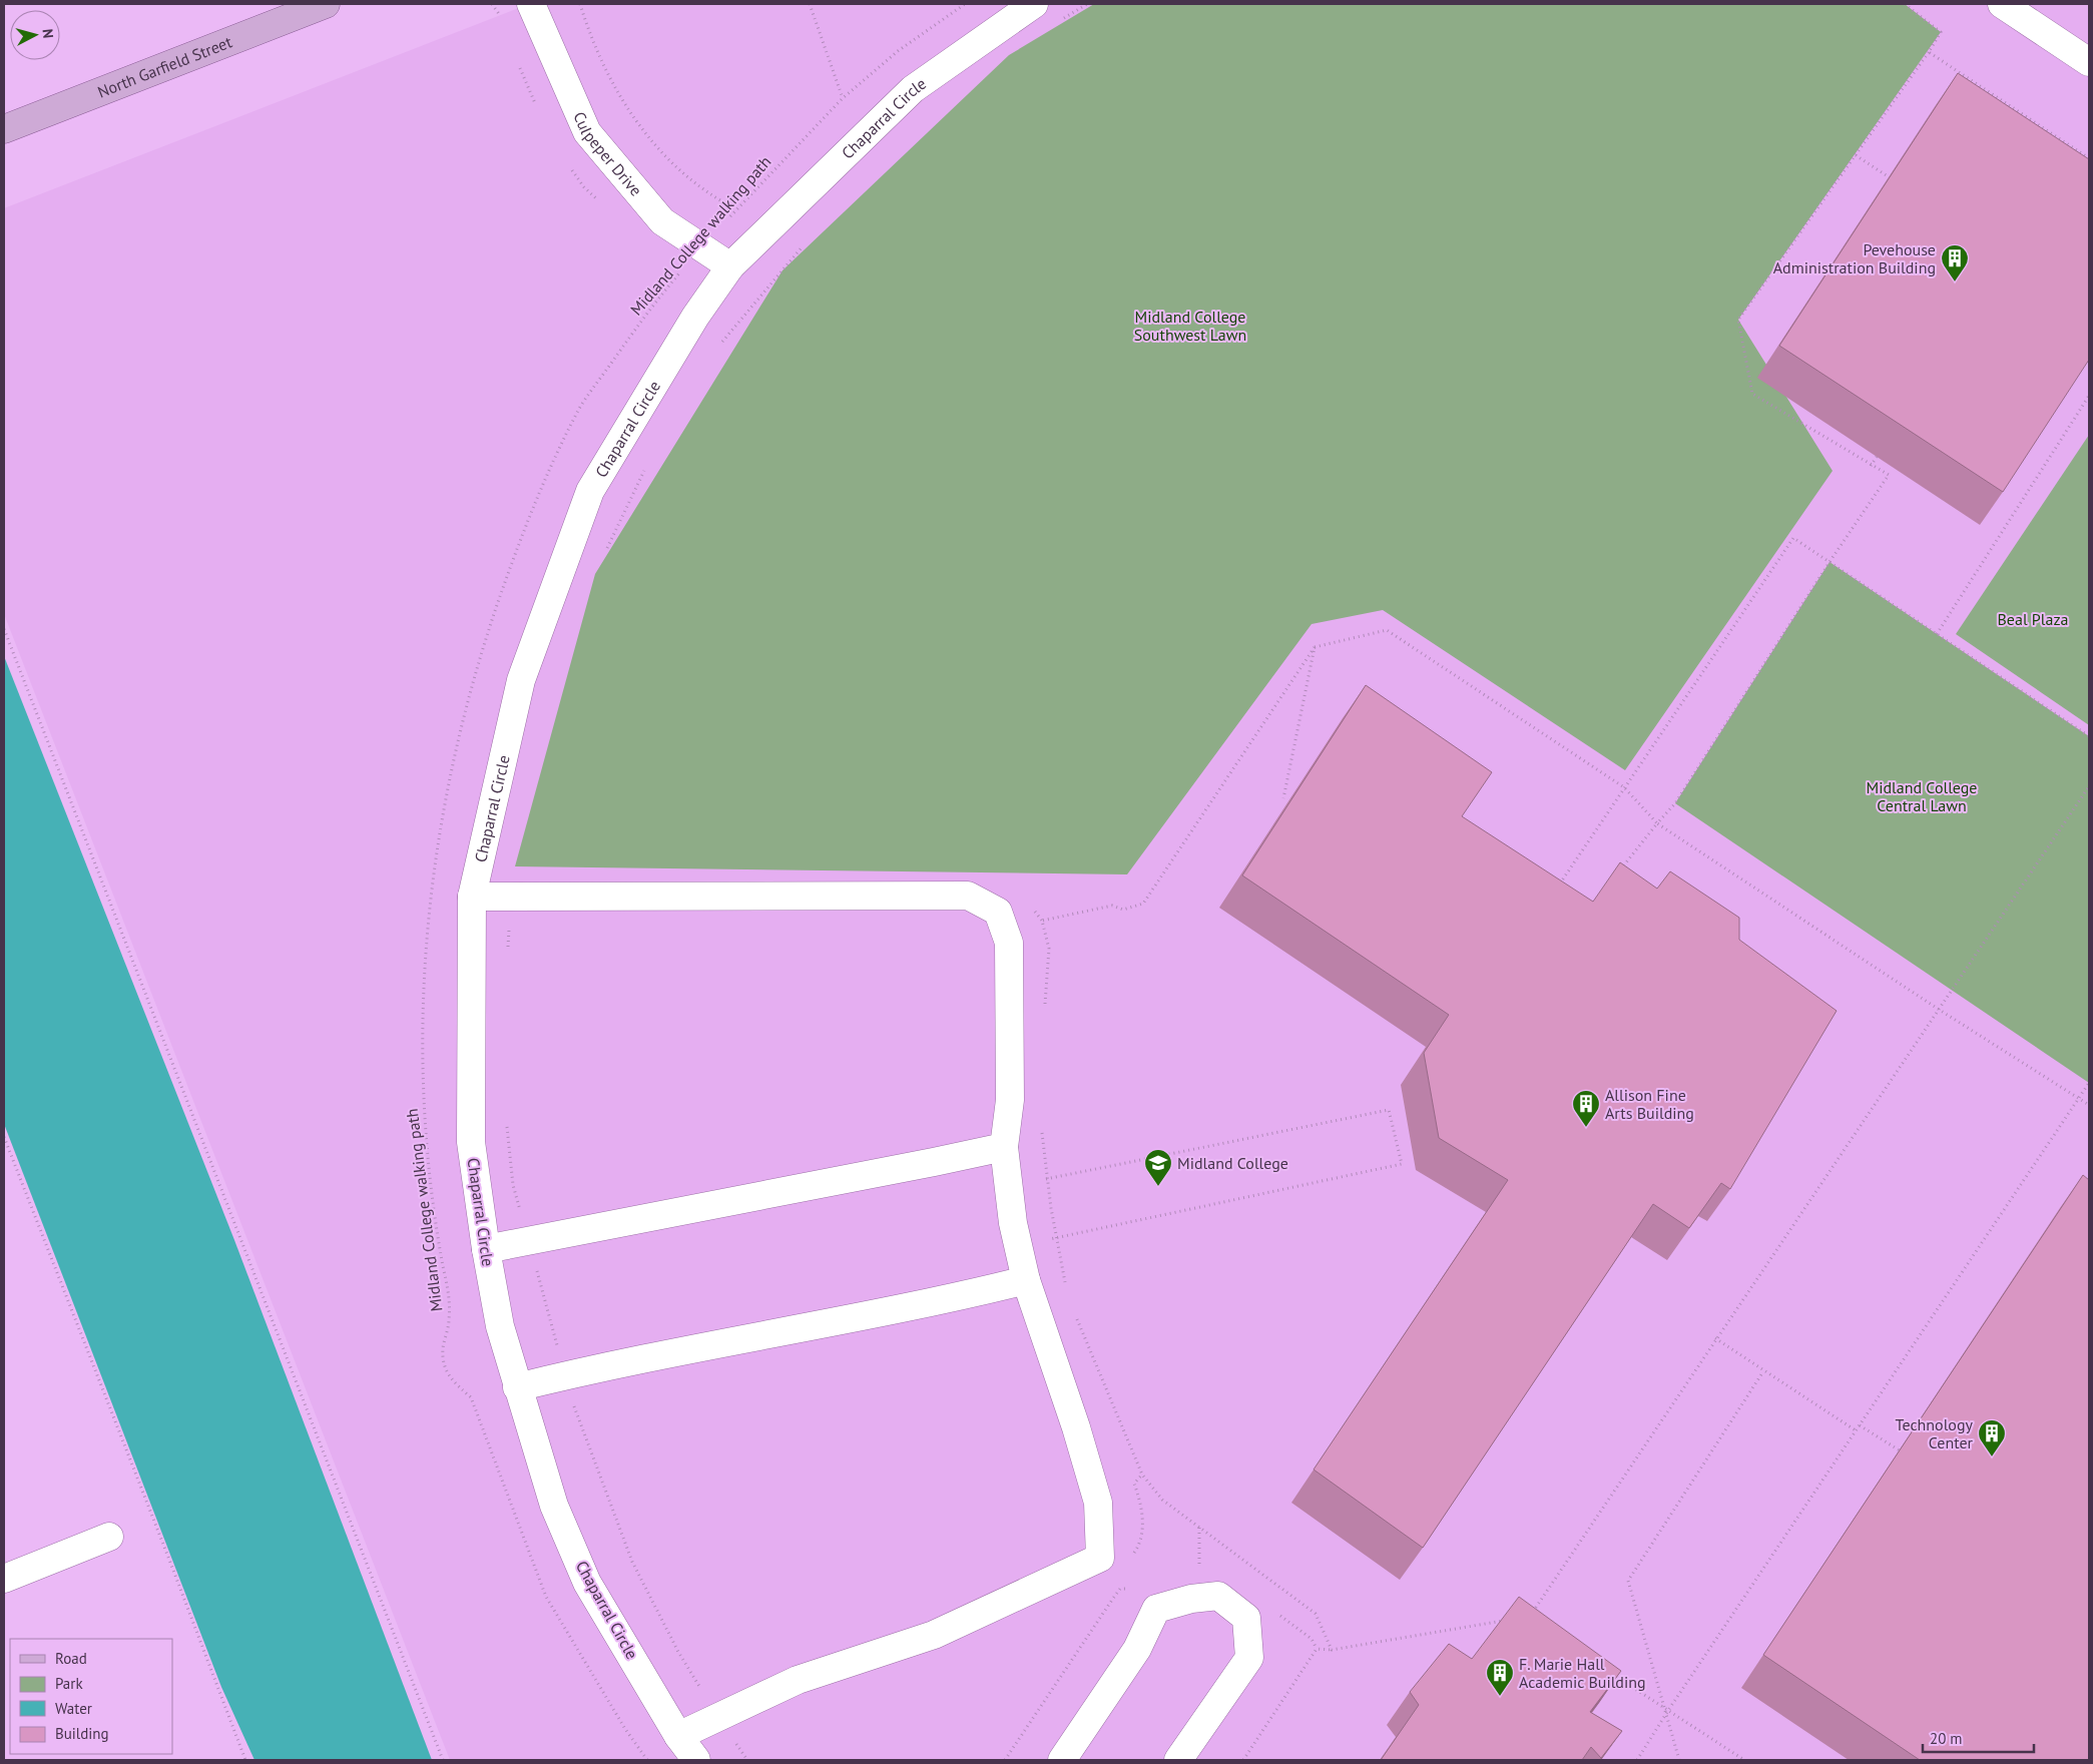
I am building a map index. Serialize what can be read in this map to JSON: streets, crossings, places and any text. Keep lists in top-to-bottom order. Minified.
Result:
{"streets":{"main road":["North Garfield Street"],"street":["Chaparral Circle","Culpeper Drive"],"path":["Midland College walking path"]},"crossings":[["Chaparral Circle","Culpeper Drive"],["Culpeper Drive","Midland College walking path"]],"parks":["Midland College Southwest Lawn","Beal Plaza","Midland College Central Lawn"],"places":{"building":["Pevehouse Administration Building","Allison Fine Arts Building","Technology Center","F. Marie Hall Academic Building"],"school or university":["Midland College"]},"legend":["Road","Park","Water","Building"],"scale_bar":"20 m","north":"right"}
